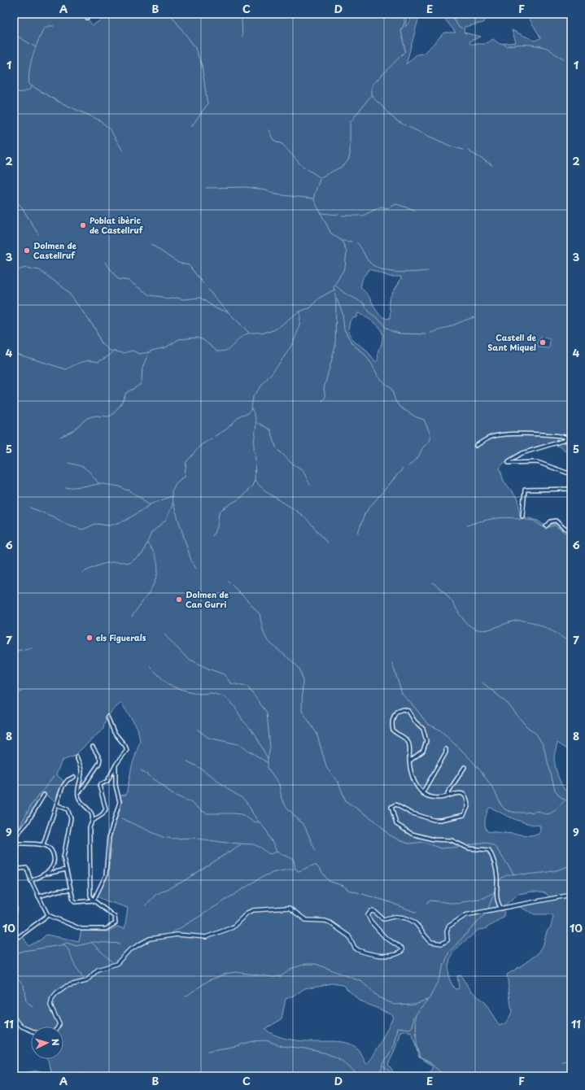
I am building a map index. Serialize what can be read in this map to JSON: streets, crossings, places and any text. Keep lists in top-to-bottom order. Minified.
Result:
{"places":["Poblat ibèric de Castellruf","Dolmen de Castellruf","Castell de Sant Miquel","Dolmen de Can Gurri","els Figuerals"],"north":"right","grid":{"columns":["A","B","C","D","E","F"],"rows":["1","2","3","4","5","6","7","8","9","10","11"]}}
